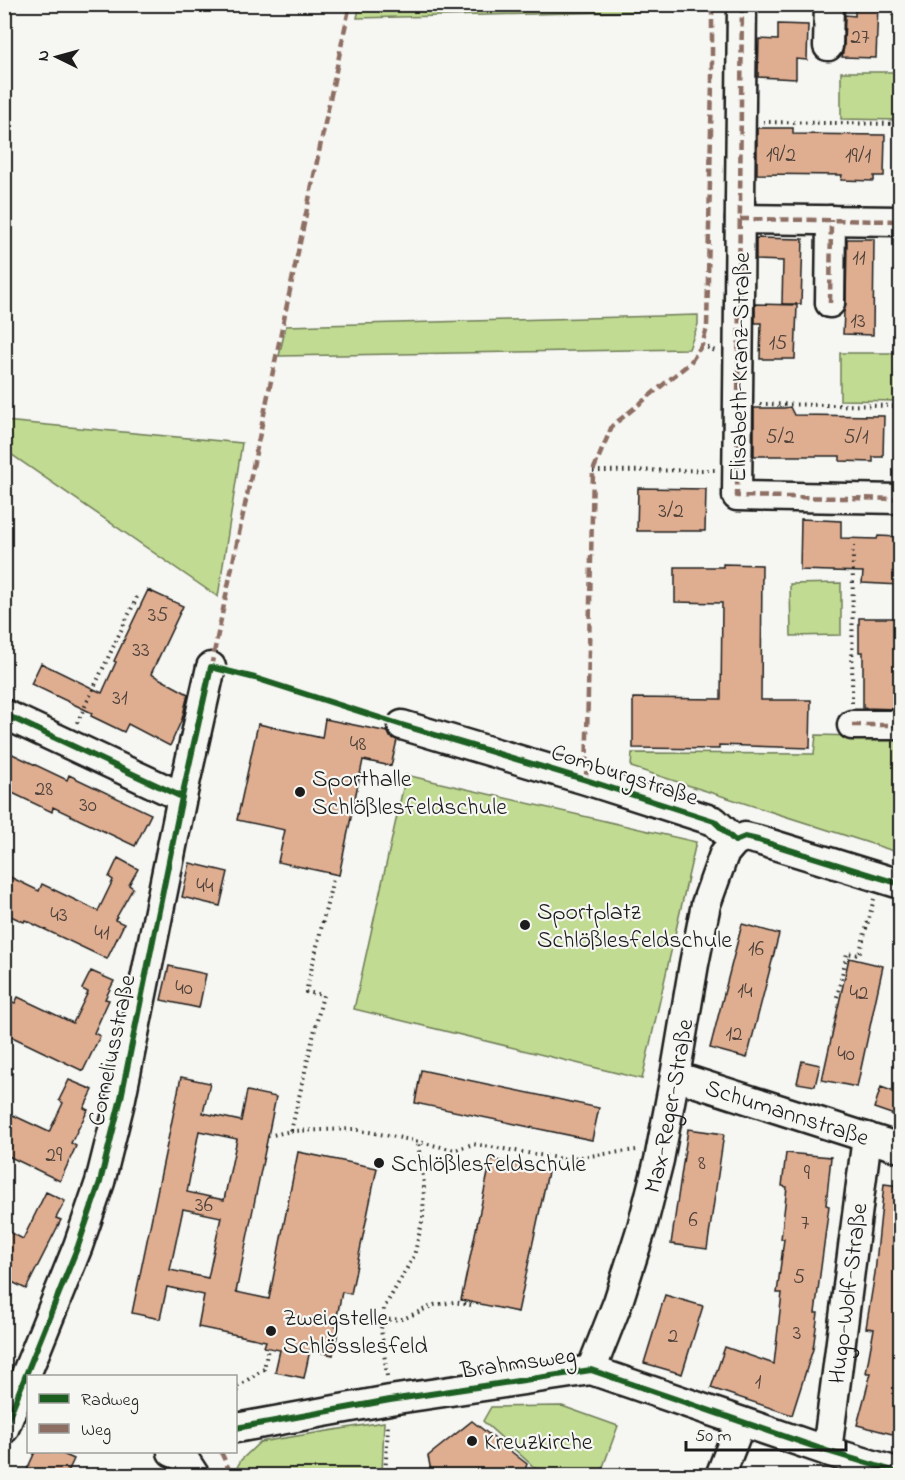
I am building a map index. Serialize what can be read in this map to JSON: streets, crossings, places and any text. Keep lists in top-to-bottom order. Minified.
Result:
{"streets":{"street":["Elisabeth-Kranz-Straße","Comburgstraße","Corneliusstraße","Max-Reger-Straße","Schumannstraße","Hugo-Wolf-Straße","Brahmsweg"]},"crossings":[["Comburgstraße","Max-Reger-Straße"],["Max-Reger-Straße","Schumannstraße"],["Max-Reger-Straße","Brahmsweg"],["Schumannstraße","Hugo-Wolf-Straße"],["Hugo-Wolf-Straße","Brahmsweg"]],"places":["Sporthalle Schlößlesfeldschule","Sportplatz Schlößlesfeldschule","Schlößlesfeldschule","Zweigstelle Schlösslesfeld","Kreuzkirche"],"house_numbers":["27","19/2","19/1","11","13","15","5/2","5/1","3/2","35","33","31","48","28","30","44","43","41","16","40","14","42","12","40","29","8","9","36","6","7","5","3","2","1"],"legend":["Radweg","Weg"],"scale_bar":"50 m","north":"left"}
